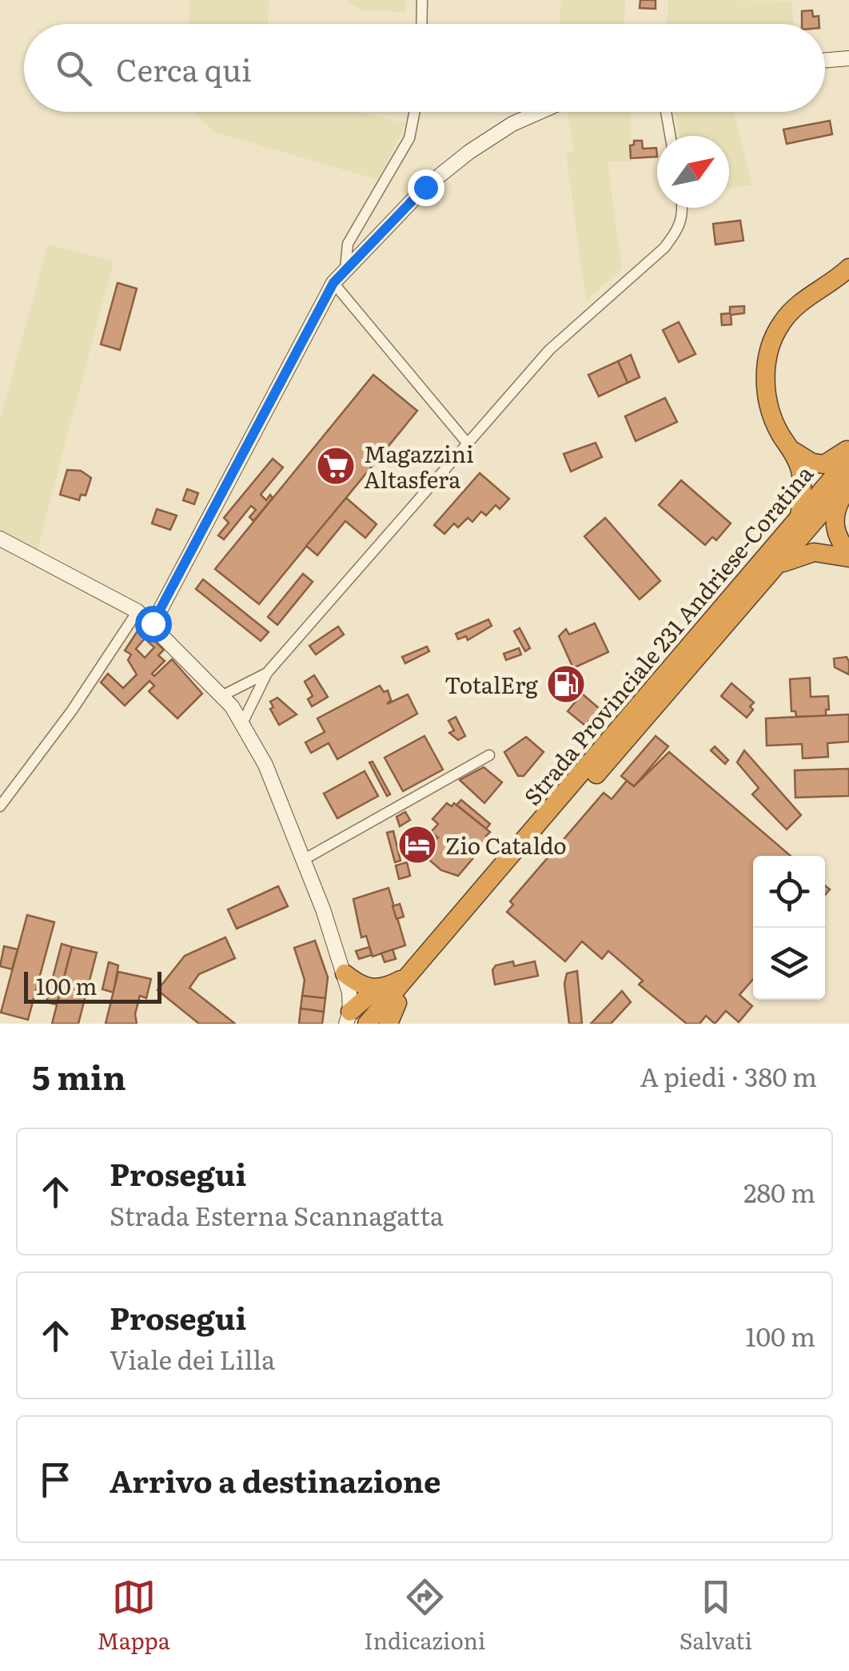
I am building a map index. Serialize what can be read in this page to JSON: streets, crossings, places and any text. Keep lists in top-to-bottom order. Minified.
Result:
{"streets":{"highway":["Strada Provinciale 231 Andriese-Coratina"]},"places":{"supermarket":["Magazzini Altasfera"],"fuel station":["TotalErg"],"hotel":["Zio Cataldo"]},"scale_bar":"100 m","north":"top right","page":{"search":"Cerca qui","scale":"100 m","heading":["5 min","A piedi · 380 m"],"list":[["Prosegui","Strada Esterna Scannagatta","280 m"],["Prosegui","Viale dei Lilla","100 m"],"Arrivo a destinazione"],"nav":["Mappa","Indicazioni","Salvati"]}}
